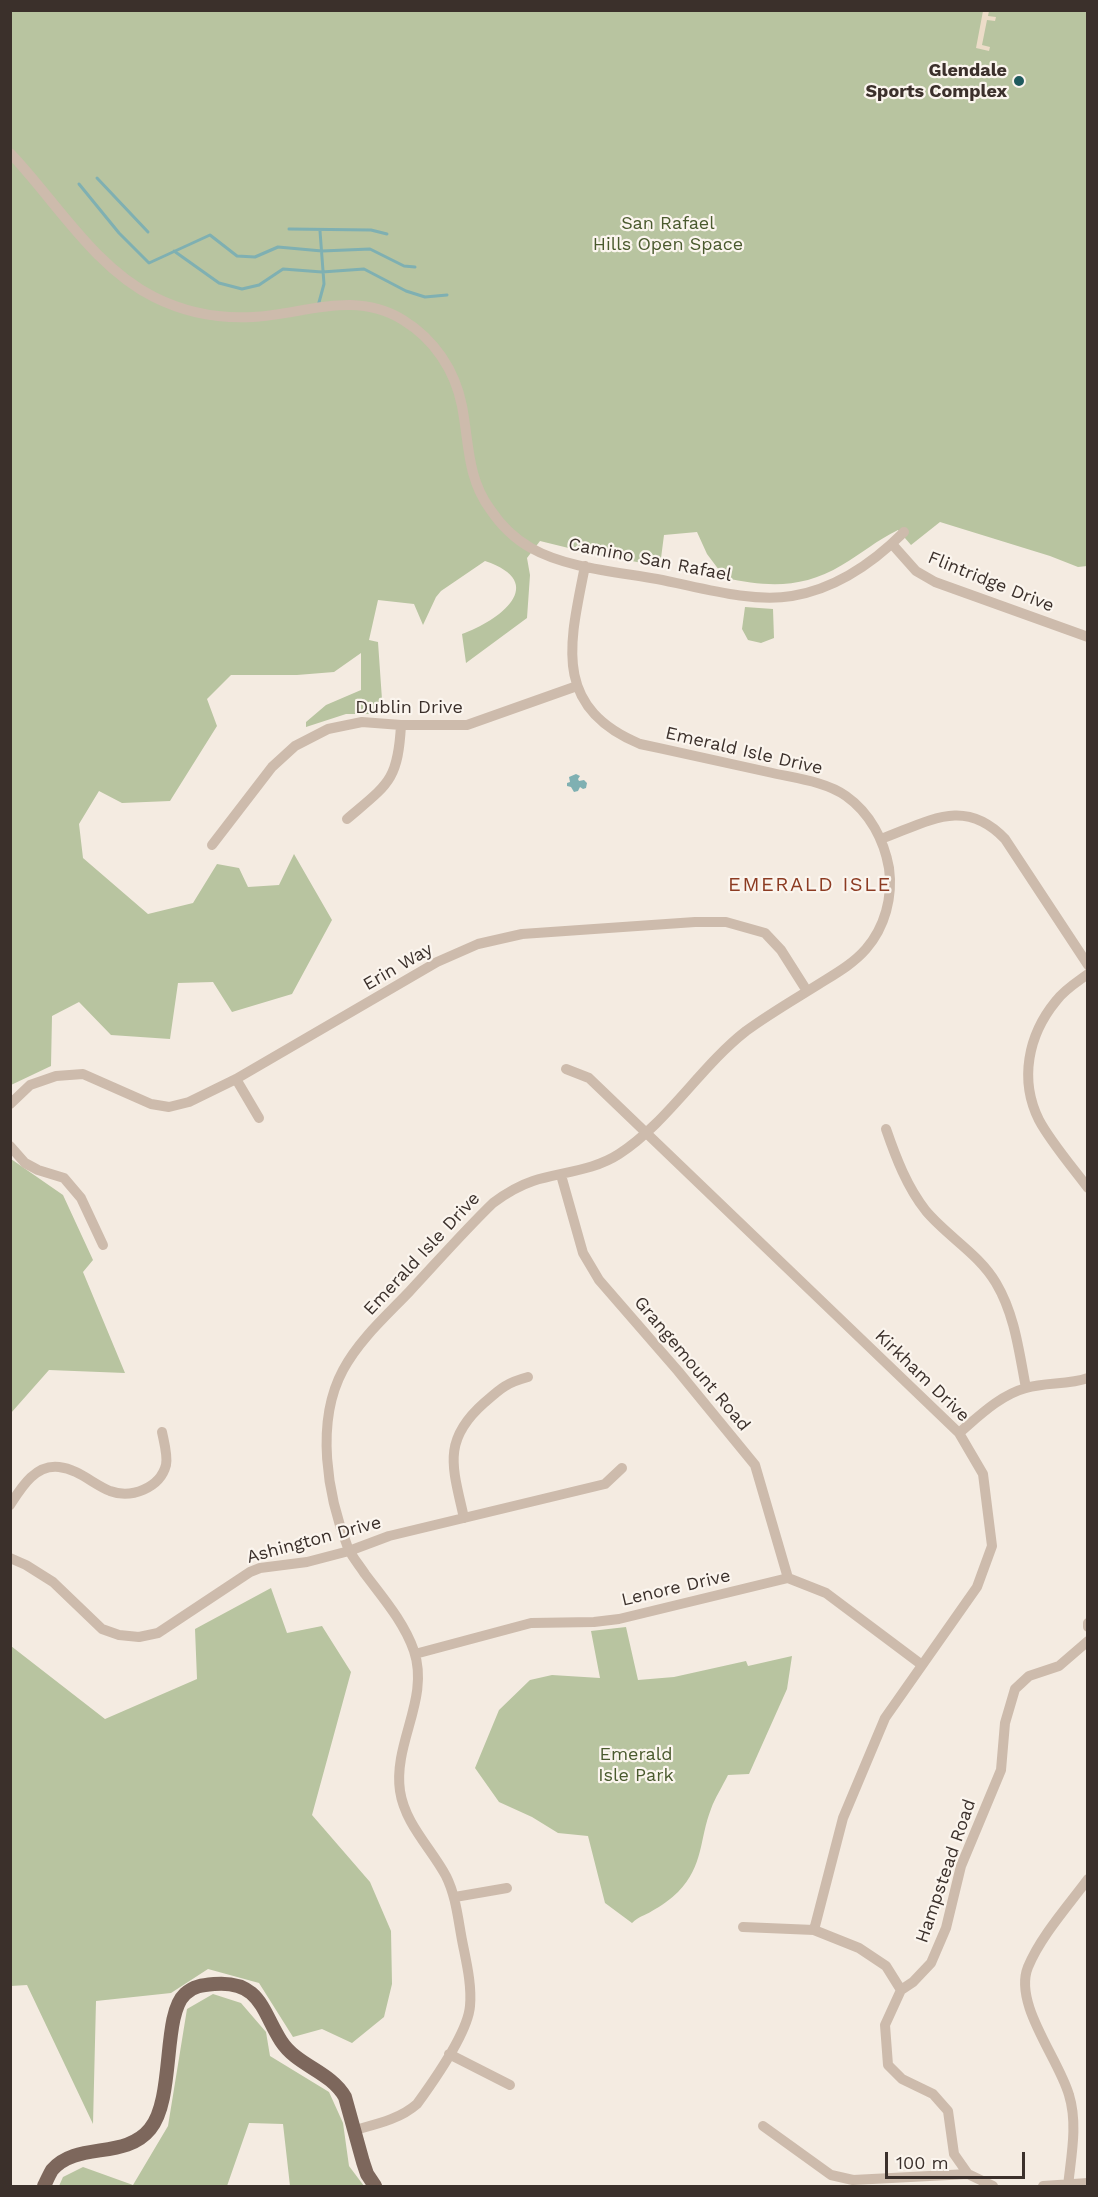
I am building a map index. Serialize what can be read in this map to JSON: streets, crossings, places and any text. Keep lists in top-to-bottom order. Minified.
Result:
{"streets":{"street":["Camino San Rafael","Flintridge Drive","Dublin Drive","Emerald Isle Drive","Erin Way","Grangemount Road","Kirkham Drive","Ashington Drive","Lenore Drive","Hampstead Road"]},"crossings":[["Camino San Rafael","Flintridge Drive"],["Camino San Rafael","Emerald Isle Drive"],["Dublin Drive","Emerald Isle Drive"],["Emerald Isle Drive","Erin Way"],["Emerald Isle Drive","Grangemount Road"],["Emerald Isle Drive","Kirkham Drive"],["Emerald Isle Drive","Ashington Drive"],["Emerald Isle Drive","Lenore Drive"],["Grangemount Road","Lenore Drive"]],"districts":["EMERALD ISLE"],"parks":["San Rafael Hills Open Space","Emerald Isle Park"],"places":["Glendale Sports Complex"],"scale_bar":"100 m"}
